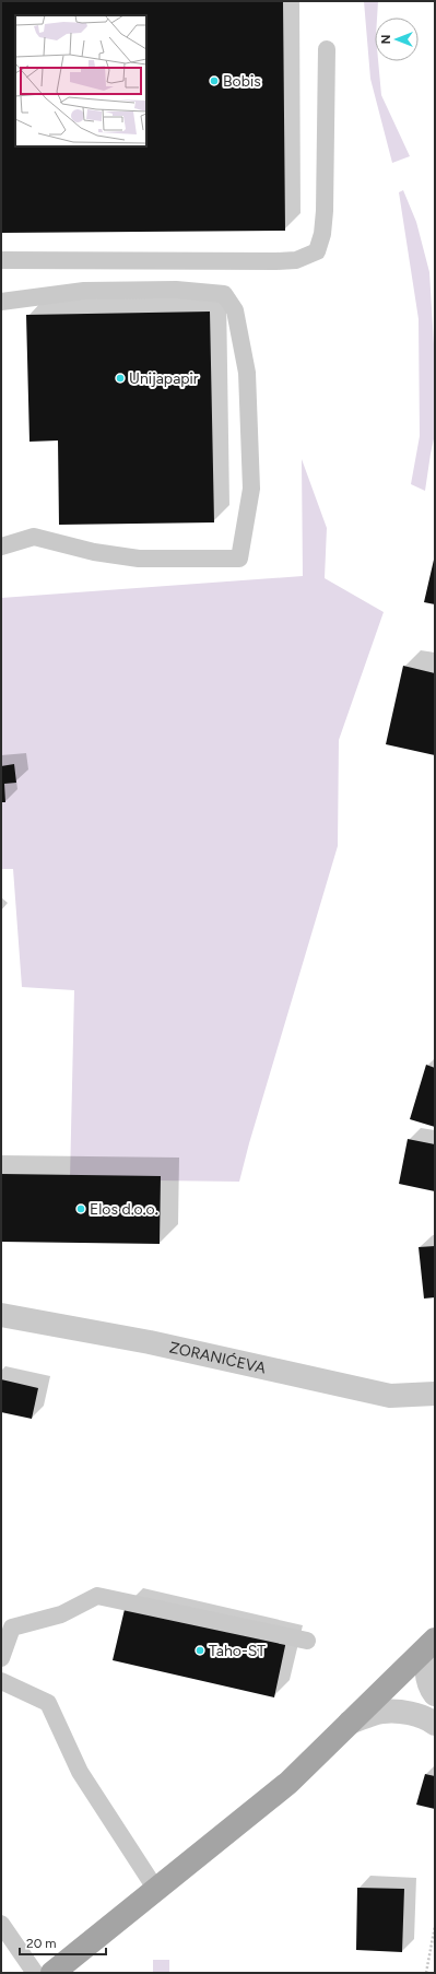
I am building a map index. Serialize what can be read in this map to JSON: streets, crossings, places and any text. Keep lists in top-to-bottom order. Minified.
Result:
{"streets":{"street":["ZORANIĆEVA"]},"places":["Bobis","Unijapapir","Elos d.o.o.","Taho-ST"],"scale_bar":"20 m","north":"left"}
